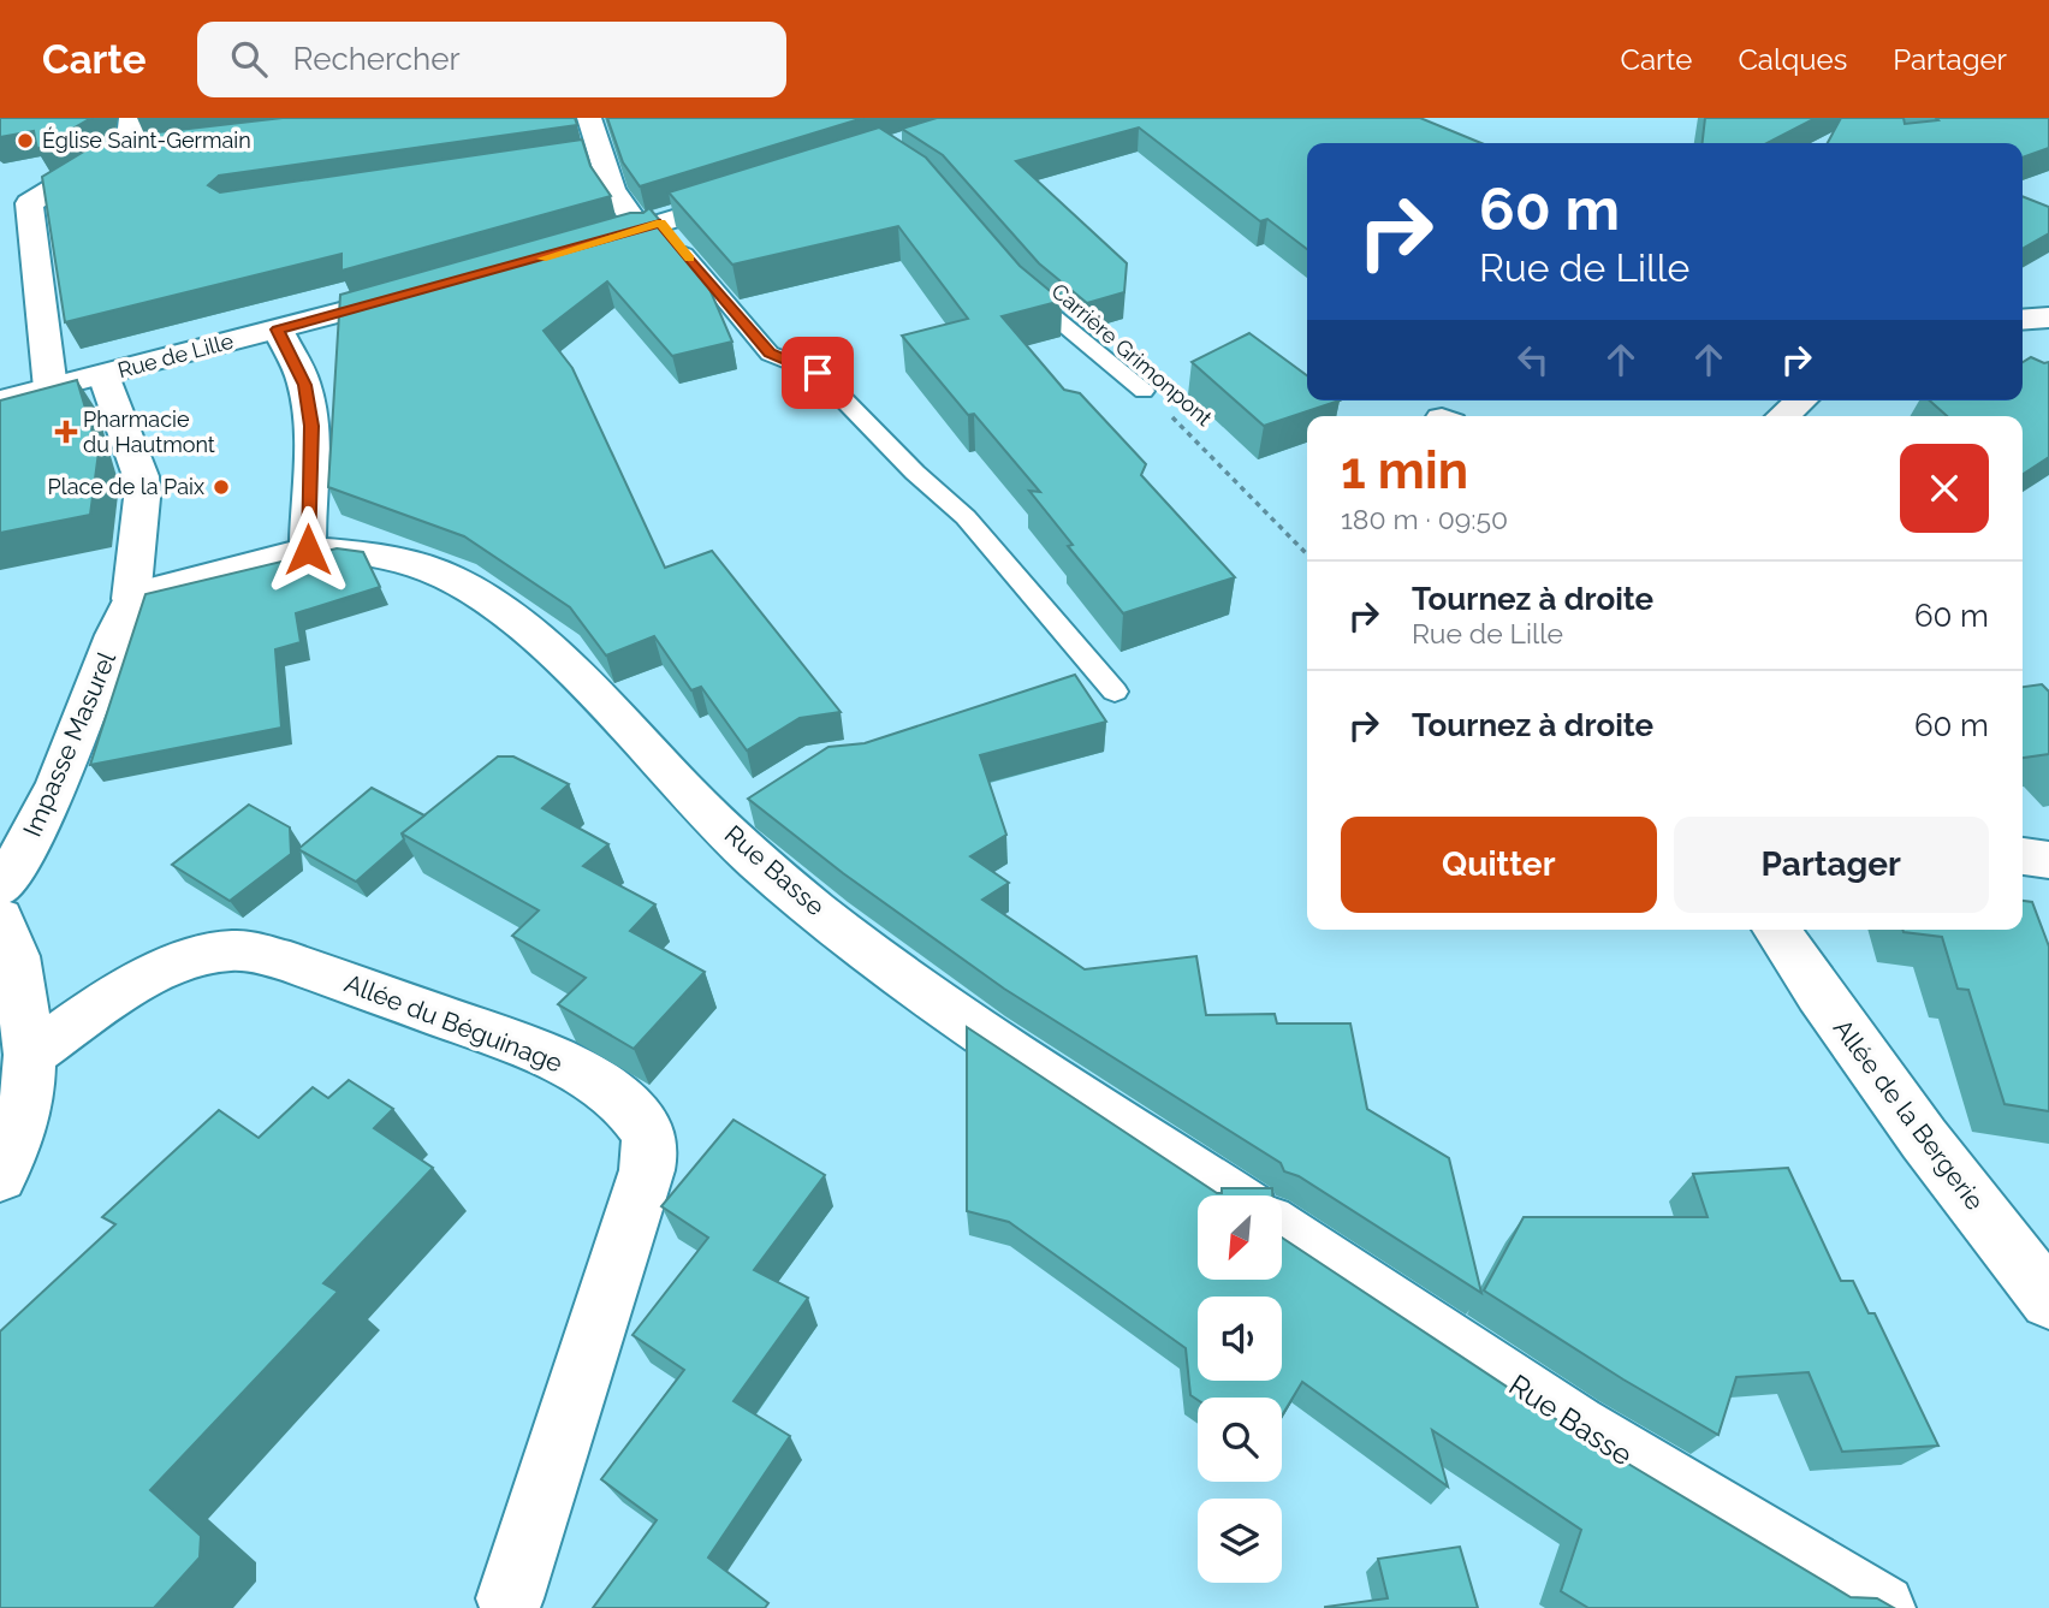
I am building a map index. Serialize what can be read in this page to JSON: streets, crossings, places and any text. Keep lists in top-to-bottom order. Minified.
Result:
{"streets":{"street":["Rue de Lille","Impasse Masurel","Rue Basse","Allée du Béguinage","Allée de la Bergerie"],"lane":["Carrière Grimonpont"]},"places":{"other":["Église Saint-Germain","Place de la Paix"],"health":["Pharmacie du Hautmont"]},"north":"bottom left","page":{"header":"Carte","search":"Rechercher","nav":["Carte","Calques","Partager"],"turn":["60 m","Rue de Lille"],"heading":["1 min","180 m · 09:50"],"list":[{"name":"Tournez à droite","note":"Rue de Lille","value":"60 m"},{"name":"Tournez à droite","value":"60 m"}],"buttons":["Quitter","Partager"]}}
